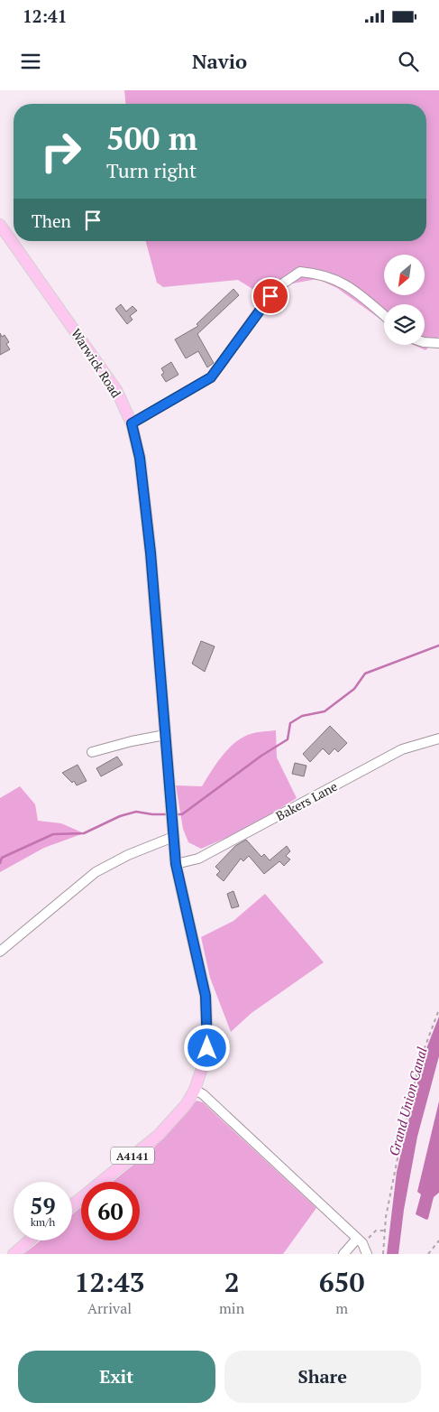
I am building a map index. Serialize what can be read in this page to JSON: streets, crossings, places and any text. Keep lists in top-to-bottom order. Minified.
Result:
{"streets":{"main road":["Warwick Road","A4141"],"street":["Bakers Lane"]},"crossings":[["Warwick Road","Bakers Lane"]],"water":["Grand Union Canal"],"north":"bottom left","page":{"status":"12:41","header":"Navio","turn":["500 m","Turn right"],"then":"Then","speed":"59 km/h","limit":"60","eta":["12:43","Arrival","2","min","650","m"],"buttons":["Exit","Share"]}}
